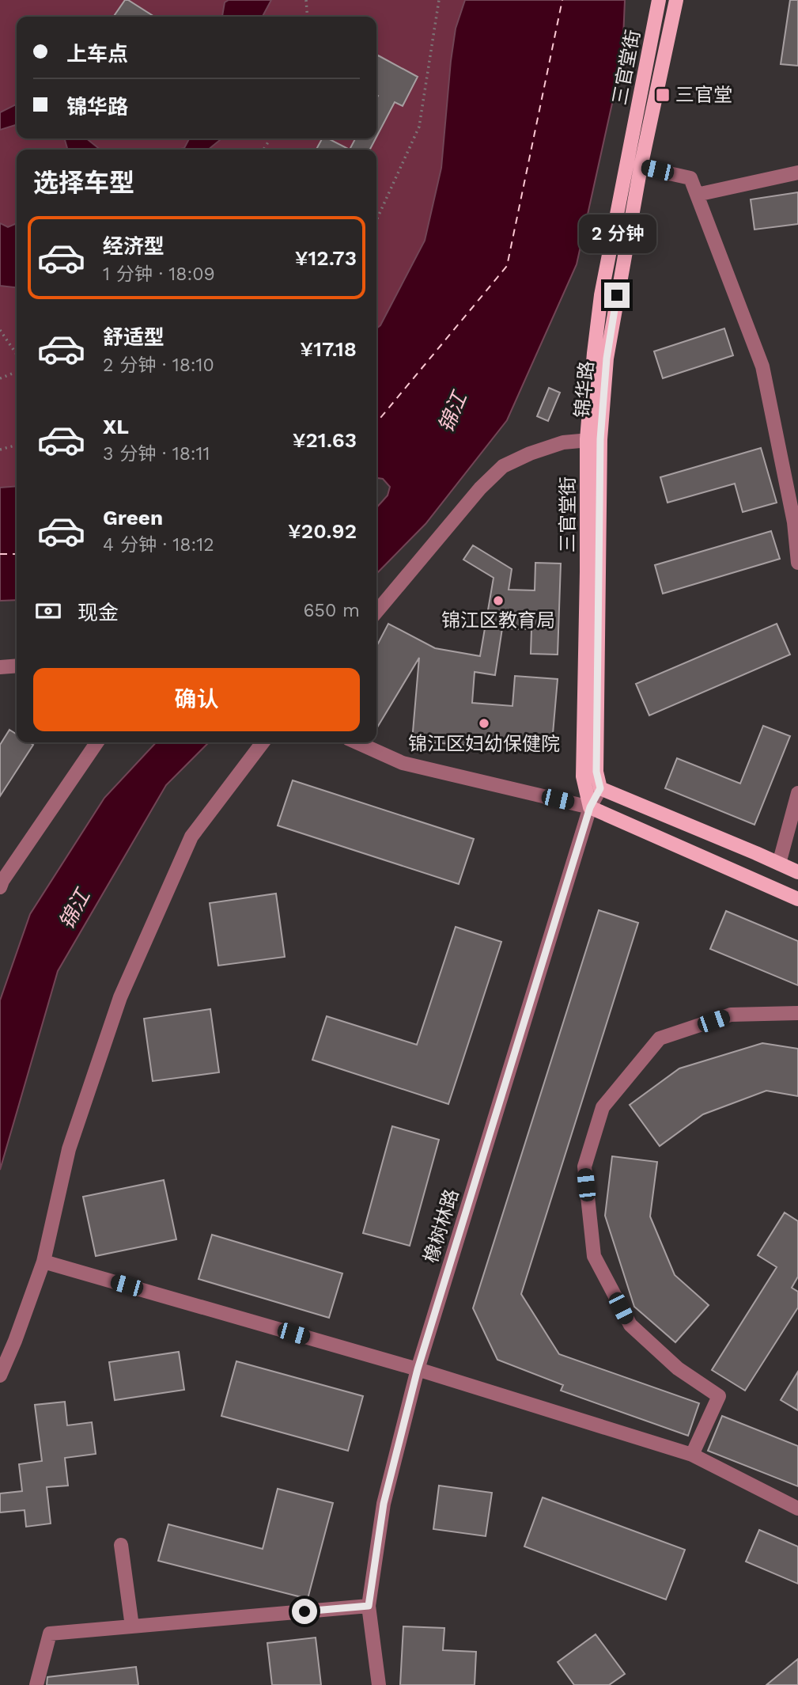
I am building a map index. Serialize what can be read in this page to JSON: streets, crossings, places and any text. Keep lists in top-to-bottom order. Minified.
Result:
{"streets":{"main road":["三官堂街","锦华路"],"street":["橡树林路"]},"crossings":[["三官堂街","锦华路"],["三官堂街","橡树林路"],["锦华路","橡树林路"]],"water":["锦江"],"places":{"transit":["三官堂"],"other":["锦江区教育局","锦江区妇幼保健院"]},"page":{"banner":["上车点","锦华路"],"heading":"选择车型","bubble":"2 分钟","list":[{"name":"经济型","note":"1 分钟 · 18:09","value":"¥12.73"},{"name":"舒适型","note":"2 分钟 · 18:10","value":"¥17.18"},{"name":"XL","note":"3 分钟 · 18:11","value":"¥21.63"},{"name":"Green","note":"4 分钟 · 18:12","value":"¥20.92"}],"pay":["现金","650 m"],"buttons":"确认"}}
